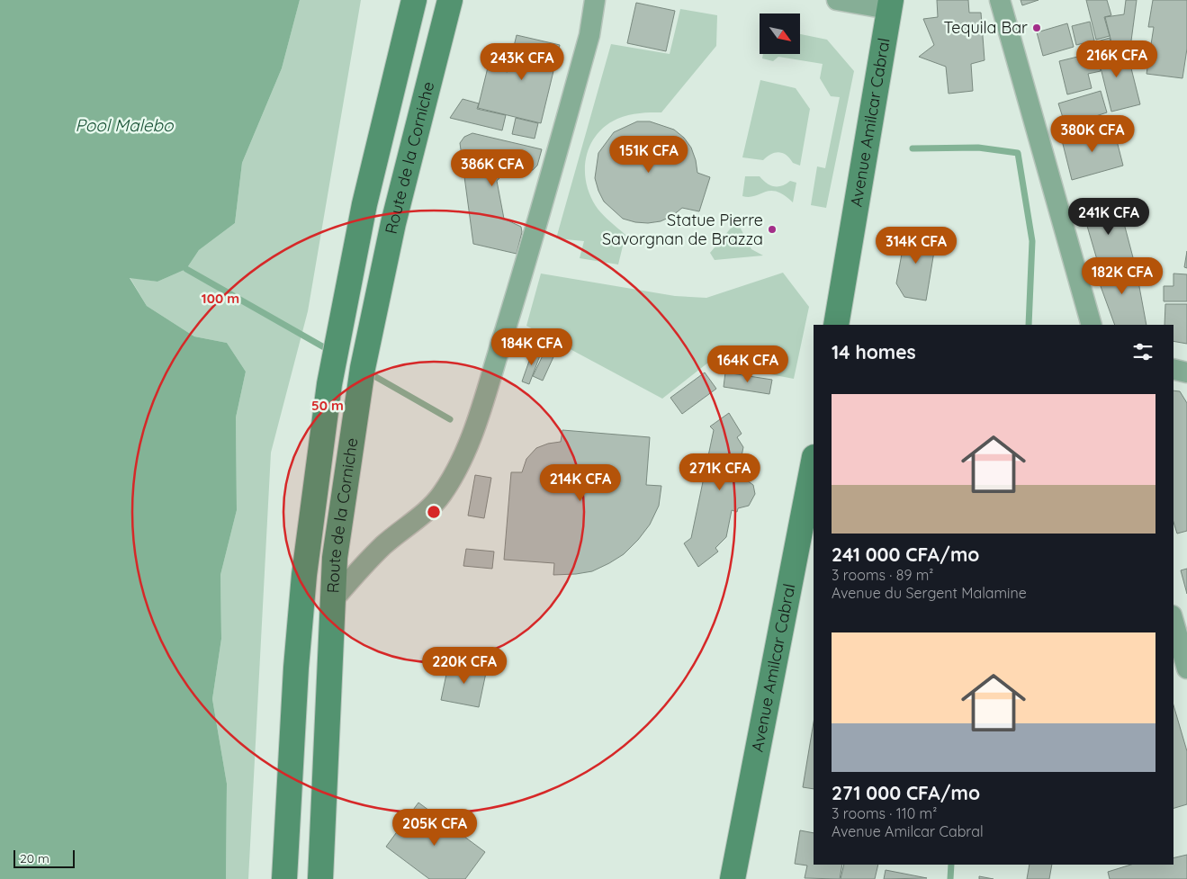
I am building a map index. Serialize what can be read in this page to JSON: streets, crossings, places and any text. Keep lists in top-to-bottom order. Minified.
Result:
{"streets":{"main road":["Avenue Amilcar Cabral","Route de la Corniche"]},"water":["Pool Malebo"],"places":["Tequila Bar","Statue Pierre Savorgnan de Brazza"],"scale_bar":"20 m","north":"bottom right","page":{"price":["216K CFA","243K CFA","380K CFA","151K CFA","386K CFA","241K CFA","314K CFA","182K CFA","184K CFA","164K CFA","271K CFA","214K CFA","220K CFA","205K CFA"],"heading":"14 homes","list":[{"name":"241 000 CFA/mo","note":"3 rooms · 89 m² · Avenue du Sergent Malamine"},{"name":"271 000 CFA/mo","note":"3 rooms · 110 m² · Avenue Amilcar Cabral"}],"scale":"20 m"},"rings":["100 m","50 m"]}
